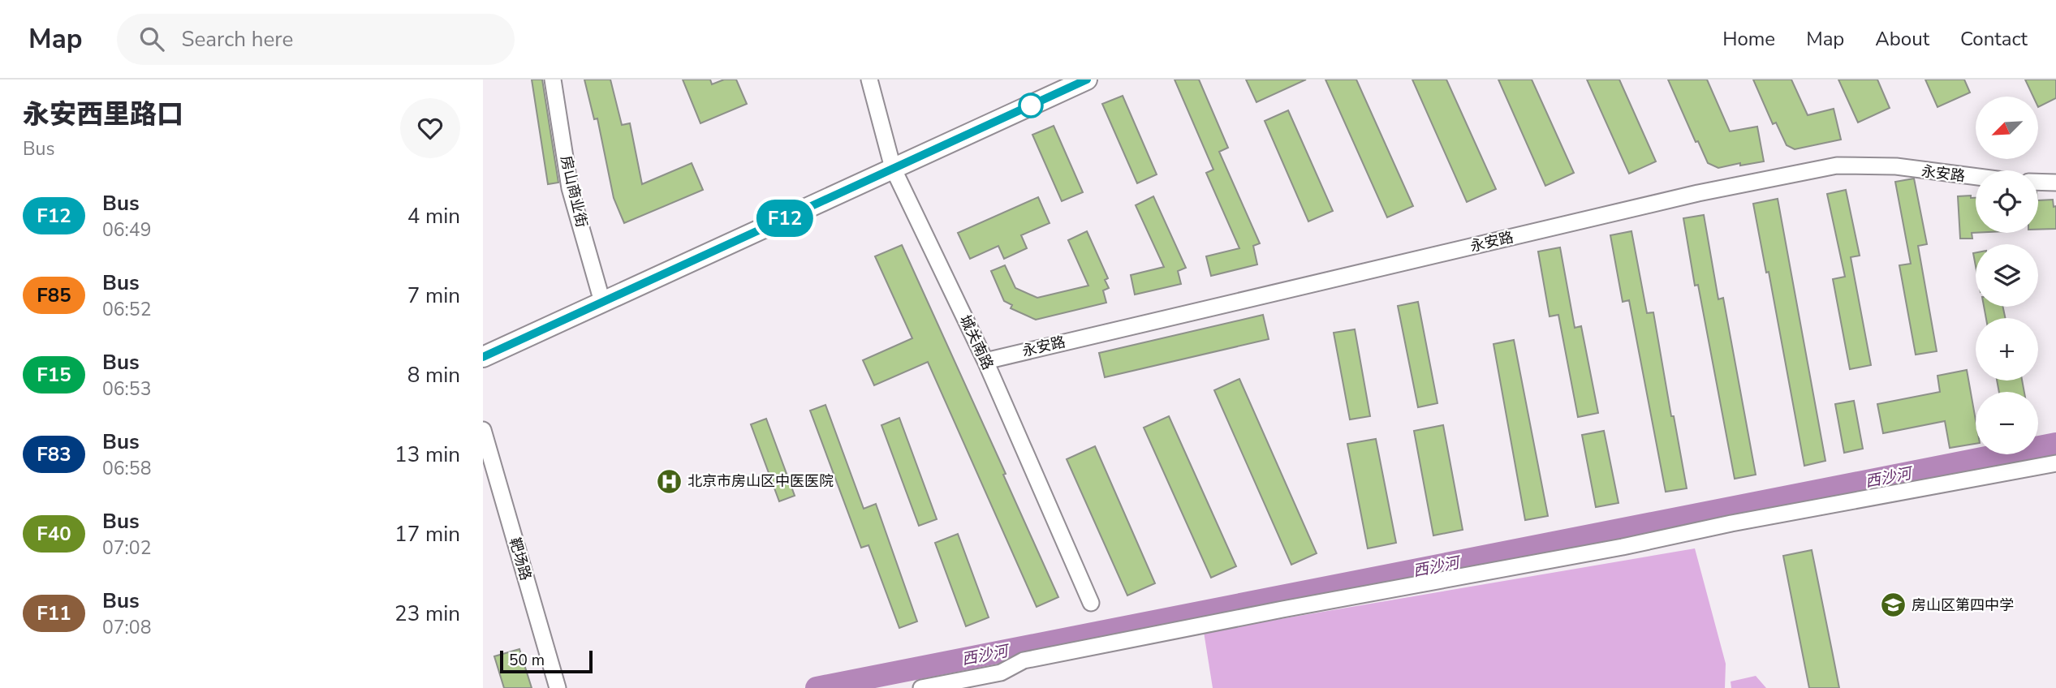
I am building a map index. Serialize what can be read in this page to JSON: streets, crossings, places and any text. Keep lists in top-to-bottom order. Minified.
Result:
{"streets":{"street":["永安路","房山商业街","城关南路","靶场路"]},"crossings":[["永安路","城关南路"]],"water":["西沙河"],"places":{"hospital":["北京市房山区中医医院"],"school or university":["房山区第四中学"]},"lines":["bus line F12"],"scale_bar":"50 m","north":"bottom left","page":{"header":"Map","search":"Search here","nav":["Home","Map","About","Contact"],"heading":["永安西里路口","Bus"],"on_map":"F12","map_buttons":["+","−"],"list":[{"mark":"F12","name":"Bus","note":"06:49","value":"4 min"},{"mark":"F85","name":"Bus","note":"06:52","value":"7 min"},{"mark":"F15","name":"Bus","note":"06:53","value":"8 min"},{"mark":"F83","name":"Bus","note":"06:58","value":"13 min"},{"mark":"F40","name":"Bus","note":"07:02","value":"17 min"},{"mark":"F11","name":"Bus","note":"07:08","value":"23 min"}],"scale":"50 m"}}
